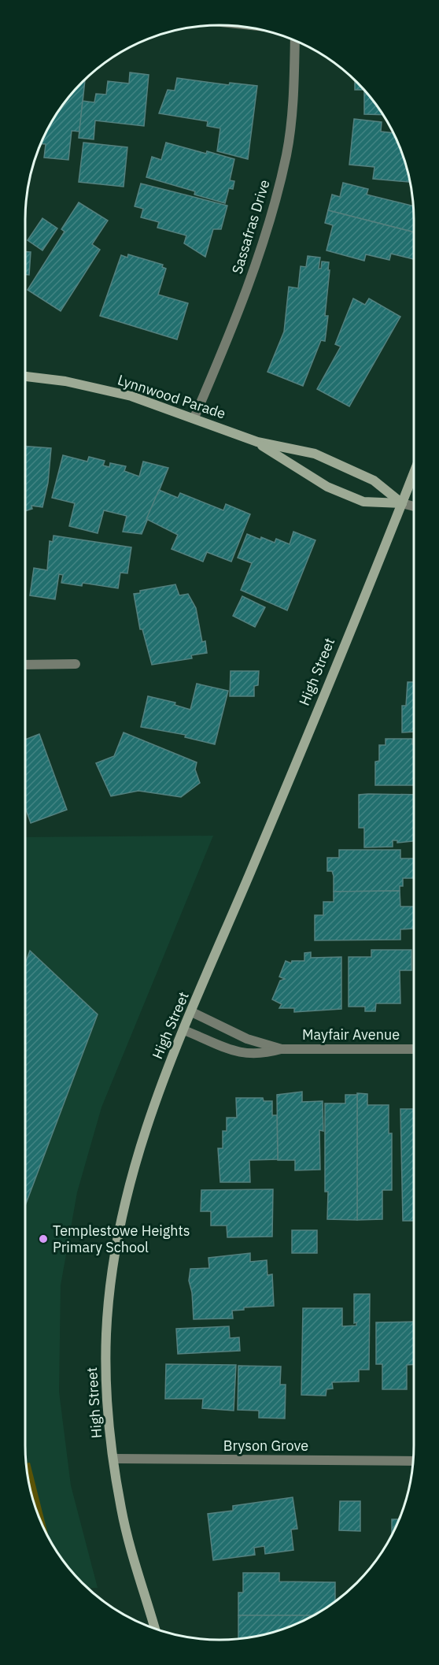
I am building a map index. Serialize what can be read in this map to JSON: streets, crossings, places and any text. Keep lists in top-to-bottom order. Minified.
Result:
{"streets":{"main road":["Lynnwood Parade","High Street"],"street":["Sassafras Drive","Mayfair Avenue","Bryson Grove"]},"crossings":[["Sassafras Drive","Lynnwood Parade"],["Lynnwood Parade","High Street"],["High Street","Mayfair Avenue"],["High Street","Bryson Grove"]],"places":["Templestowe Heights Primary School"]}
